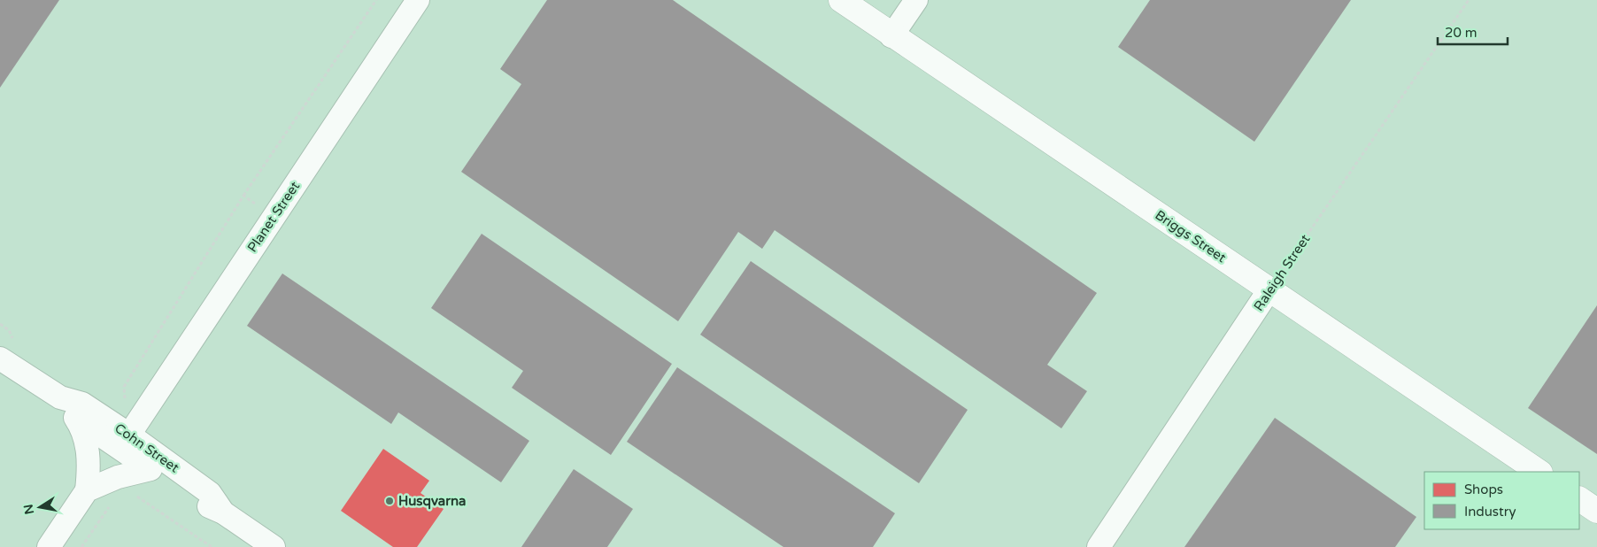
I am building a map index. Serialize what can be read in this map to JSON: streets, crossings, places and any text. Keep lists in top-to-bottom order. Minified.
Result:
{"streets":{"street":["Planet Street","Briggs Street","Raleigh Street","Cohn Street"]},"crossings":[["Planet Street","Cohn Street"],["Briggs Street","Raleigh Street"]],"places":["Husqvarna"],"legend":["Shops","Industry"],"scale_bar":"20 m","north":"left"}
